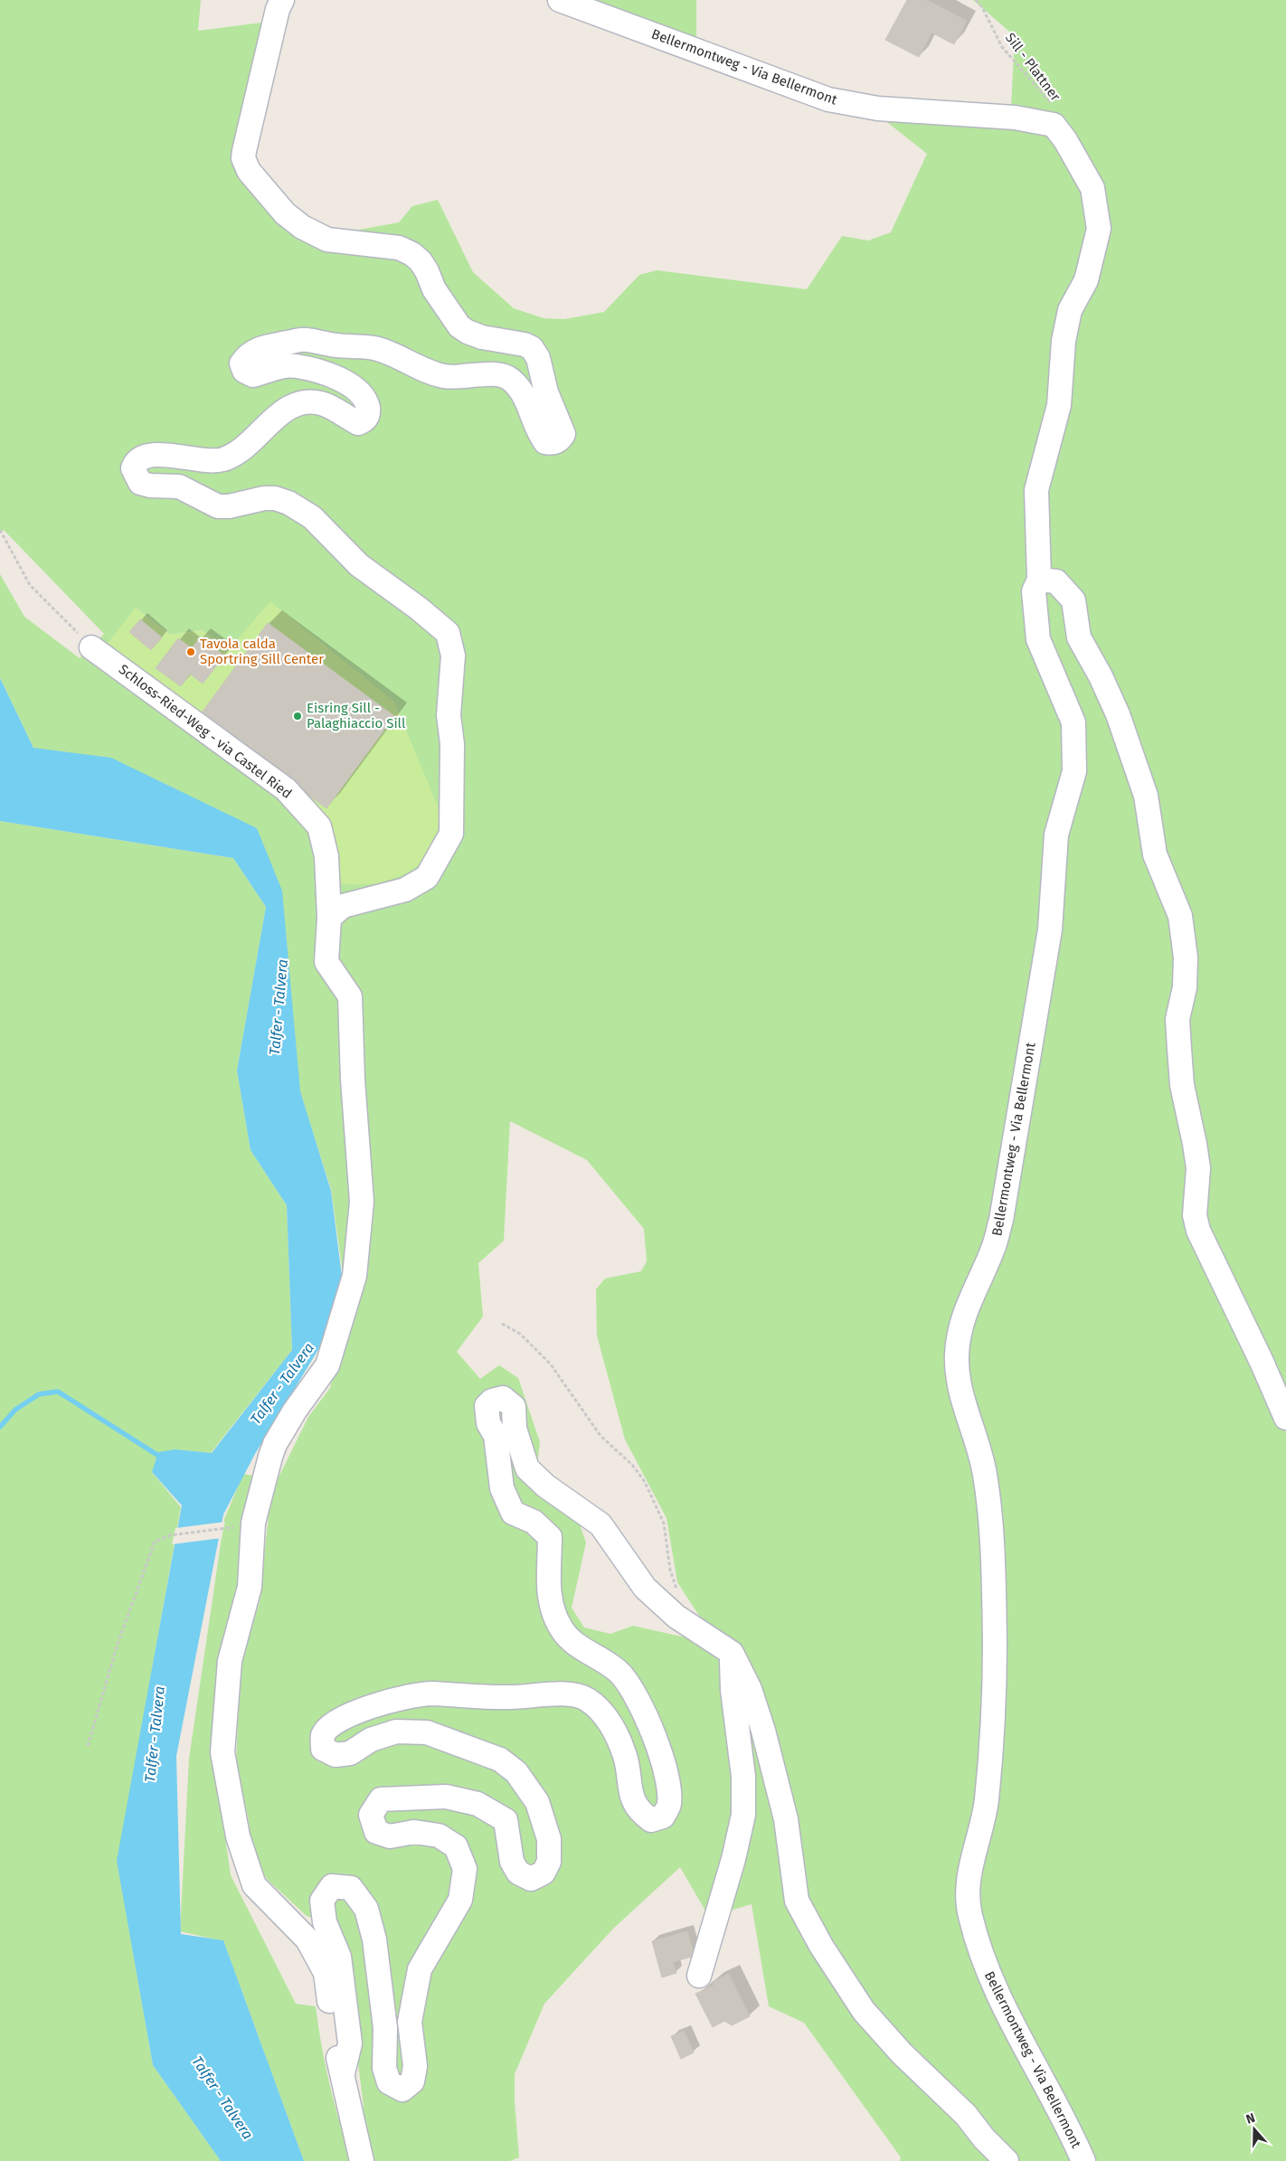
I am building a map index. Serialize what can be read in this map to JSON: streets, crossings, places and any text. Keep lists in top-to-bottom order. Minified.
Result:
{"streets":{"street":["Bellermontweg - Via Bellermont","Schloss-Ried-Weg - via Castel Ried"],"path":["Sill - Plattner"]},"crossings":[["Bellermontweg - Via Bellermont","Sill - Plattner"]],"water":["Talfer - Talvera"],"places":["Tavola calda Sportring Sill Center","Eisring Sill - Palaghiaccio Sill"],"north":"top"}
